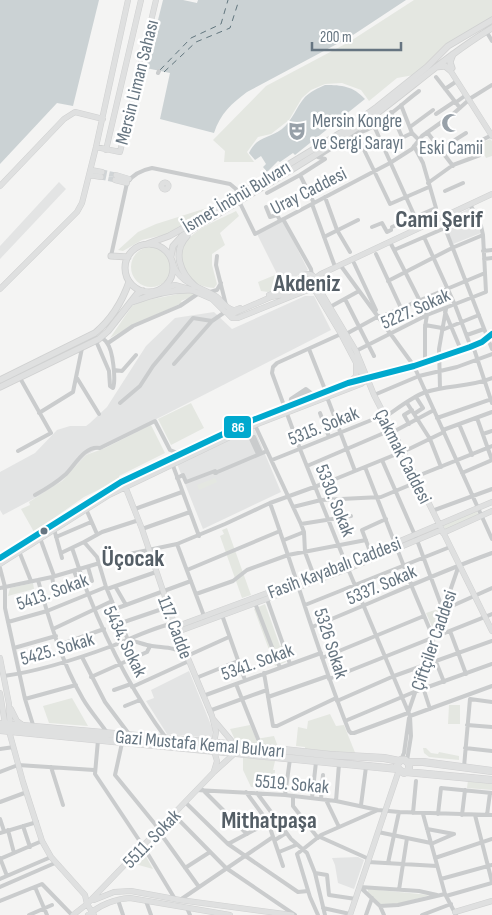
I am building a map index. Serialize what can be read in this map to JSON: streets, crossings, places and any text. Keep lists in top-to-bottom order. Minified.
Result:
{"streets":{"highway":["Gazi Mustafa Kemal Bulvarı"],"main road":["İsmet İnönü Bulvarı"],"street":["Mersin Liman Sahası","Uray Caddesi","5227. Sokak","5315. Sokak","Çakmak Caddesi","5330. Sokak","Fasih Kayabalı Caddesi","5337. Sokak","5413. Sokak","117. Cadde","Çiftçiler Caddesi","5434. Sokak","5326 Sokak","5425. Sokak","5341. Sokak","5519. Sokak","5511. Sokak"]},"crossings":[["Uray Caddesi","İsmet İnönü Bulvarı"],["5227. Sokak","Çakmak Caddesi"],["5315. Sokak","Çakmak Caddesi"],["5315. Sokak","5330. Sokak"],["Çakmak Caddesi","Fasih Kayabalı Caddesi"],["Çakmak Caddesi","5337. Sokak"],["Çakmak Caddesi","Çiftçiler Caddesi"],["5330. Sokak","Fasih Kayabalı Caddesi"],["5330. Sokak","5337. Sokak"],["5330. Sokak","Çiftçiler Caddesi"],["5330. Sokak","5326 Sokak"],["5330. Sokak","5341. Sokak"],["Fasih Kayabalı Caddesi","117. Cadde"],["Fasih Kayabalı Caddesi","5326 Sokak"],["Fasih Kayabalı Caddesi","5425. Sokak"],["5337. Sokak","Çiftçiler Caddesi"],["5337. Sokak","5326 Sokak"],["5413. Sokak","117. Cadde"],["5413. Sokak","5434. Sokak"],["117. Cadde","5425. Sokak"],["117. Cadde","5341. Sokak"],["117. Cadde","Gazi Mustafa Kemal Bulvarı"],["117. Cadde","5511. Sokak"],["Çiftçiler Caddesi","5326 Sokak"],["Çiftçiler Caddesi","Gazi Mustafa Kemal Bulvarı"],["5434. Sokak","5425. Sokak"],["5434. Sokak","Gazi Mustafa Kemal Bulvarı"],["5326 Sokak","5341. Sokak"],["Gazi Mustafa Kemal Bulvarı","5511. Sokak"],["5519. Sokak","5511. Sokak"]],"districts":["Cami Şerif","Akdeniz","Üçocak","Mithatpaşa"],"places":{"mosque":["Eski Camii"],"theatre":["Mersin Kongre ve Sergi Sarayı"]},"lines":["transit line 86"],"scale_bar":"200 m"}
